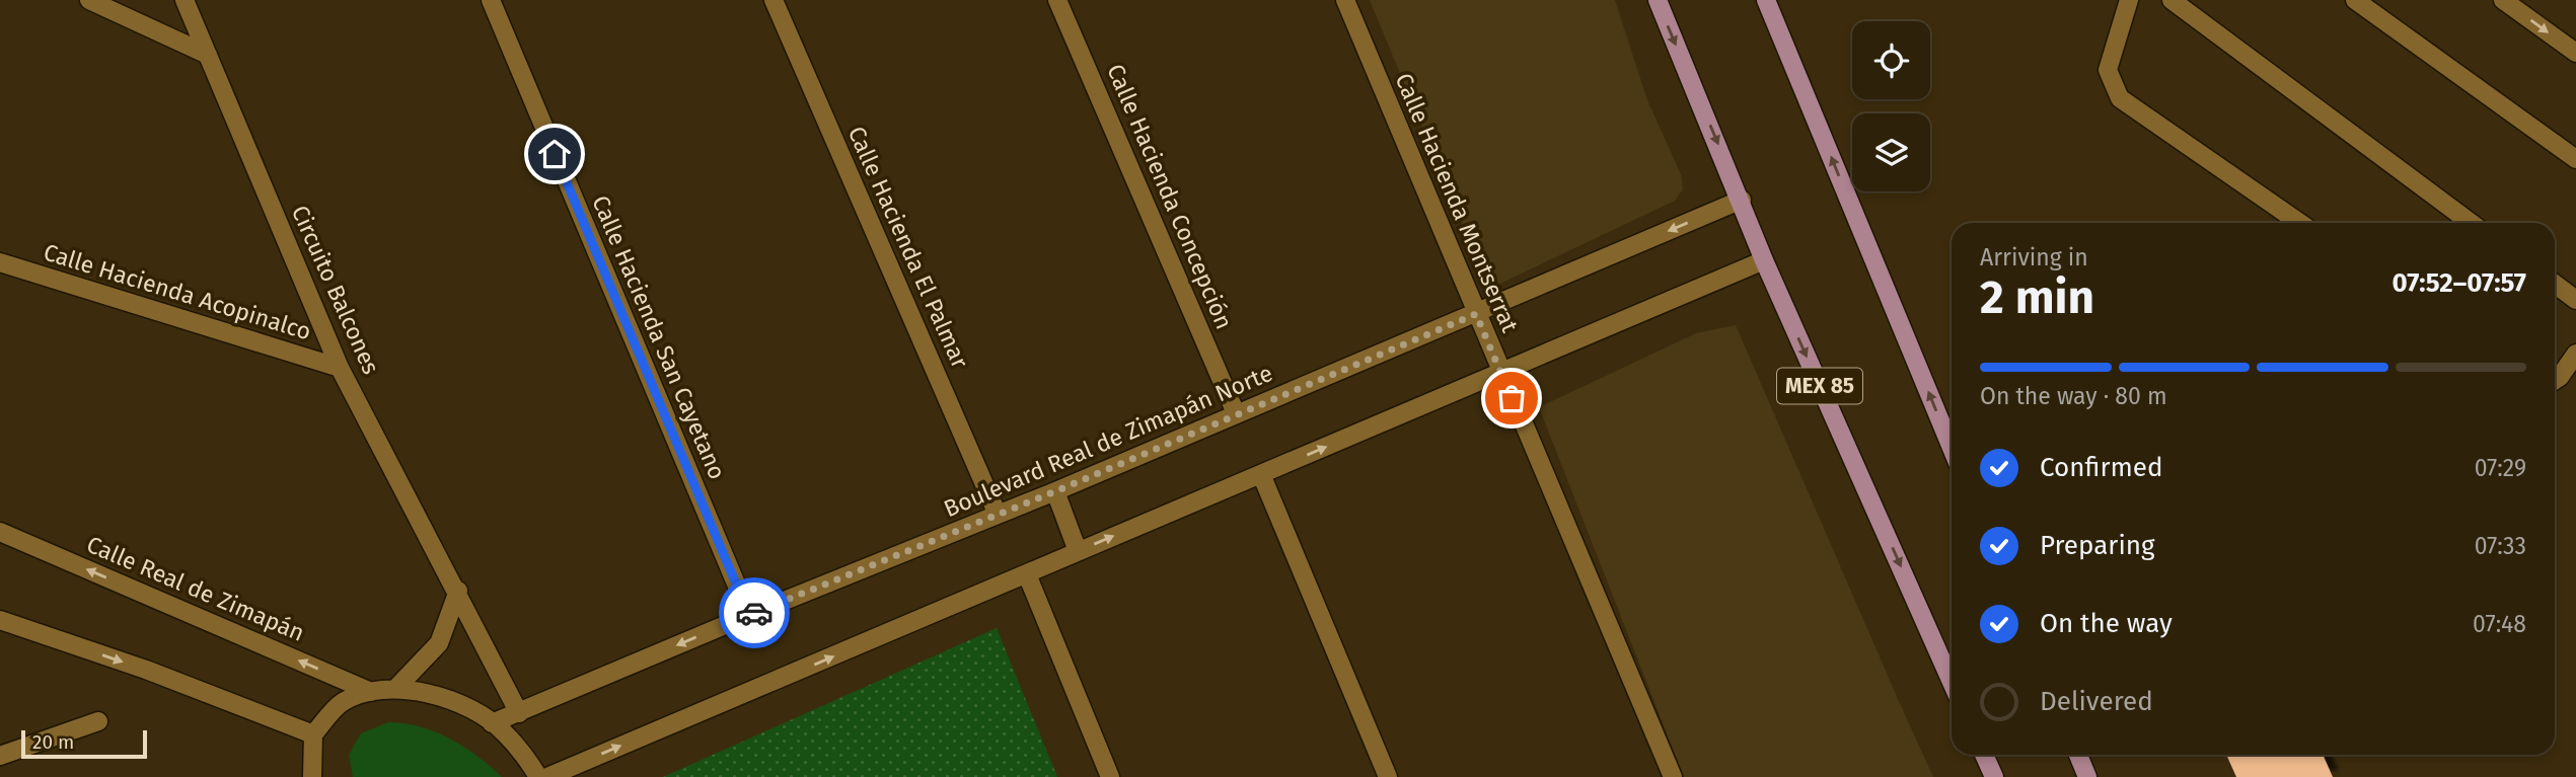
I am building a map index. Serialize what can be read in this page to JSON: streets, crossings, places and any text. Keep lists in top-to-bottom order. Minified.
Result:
{"streets":{"main road":["MEX 85"],"street":["Calle Hacienda Concepción","Calle Hacienda Montserrat","Calle Hacienda El Palmar","Circuito Balcones","Calle Hacienda Acopinalco","Calle Hacienda San Cayetano","Boulevard Real de Zimapán Norte","Calle Real de Zimapán"]},"crossings":[["Calle Hacienda Concepción","Boulevard Real de Zimapán Norte"],["Calle Hacienda Montserrat","Boulevard Real de Zimapán Norte"],["Calle Hacienda El Palmar","Boulevard Real de Zimapán Norte"],["Circuito Balcones","Calle Hacienda Acopinalco"],["Circuito Balcones","Boulevard Real de Zimapán Norte"],["Calle Hacienda San Cayetano","Boulevard Real de Zimapán Norte"],["MEX 85","Boulevard Real de Zimapán Norte"]],"scale_bar":"20 m","page":{"heading":["2 min","Arriving in","07:52–07:57"],"bar":"On the way · 80 m","list":[["Confirmed","07:29"],["Preparing","07:33"],["On the way","07:48"],"Delivered"],"scale":"20 m"}}
